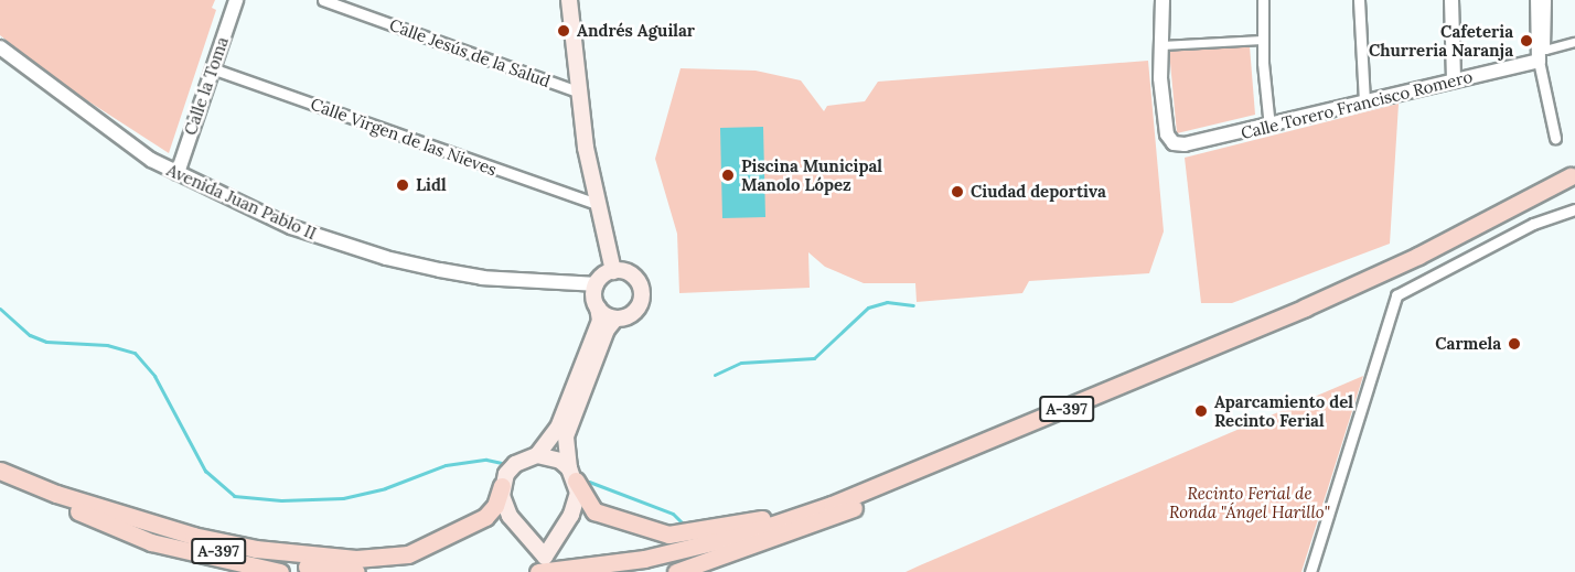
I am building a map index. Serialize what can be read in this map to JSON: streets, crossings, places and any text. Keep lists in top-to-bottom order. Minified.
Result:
{"streets":{"main road":["A-397"],"street":["Calle Jesús de la Salud","Calle la Toma","Calle Torero Francisco Romero","Calle Virgen de las Nieves","Avenida Juan Pablo II"]},"crossings":[["Calle la Toma","Calle Virgen de las Nieves"],["Calle la Toma","Avenida Juan Pablo II"]],"parks":["Recinto Ferial de Ronda \"Ángel Harillo\""],"places":["Andrés Aguilar","Cafeteria Churreria Naranja","Piscina Municipal Manolo López","Lidl","Ciudad deportiva","Carmela","Aparcamiento del Recinto Ferial"]}
